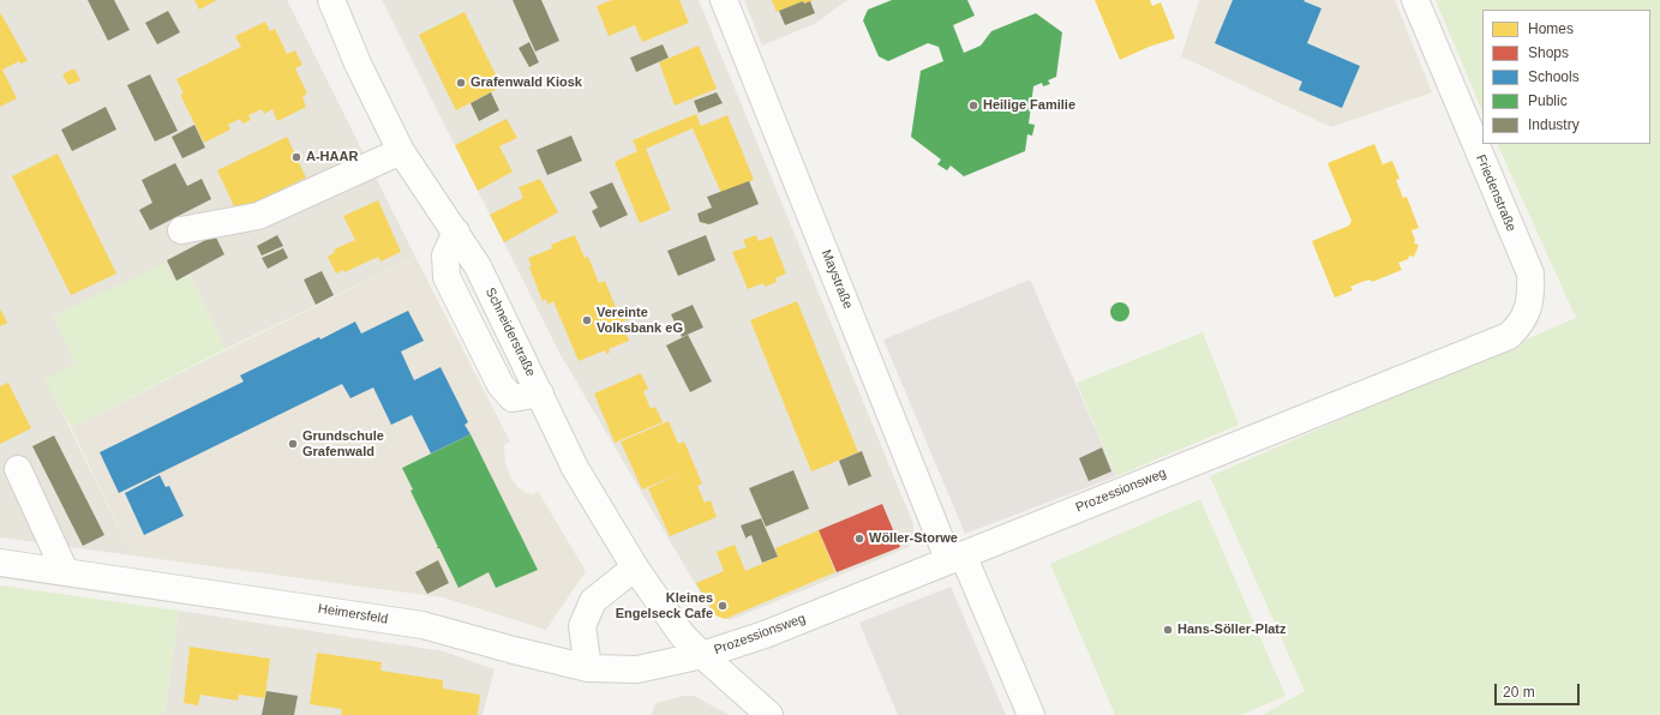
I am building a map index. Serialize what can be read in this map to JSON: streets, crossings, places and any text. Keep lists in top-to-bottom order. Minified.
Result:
{"streets":{"street":["Friedenstraße","Maystraße","Schneiderstraße","Prozessionsweg","Heimersfeld"]},"crossings":[["Friedenstraße","Prozessionsweg"],["Maystraße","Prozessionsweg"],["Schneiderstraße","Prozessionsweg"],["Schneiderstraße","Heimersfeld"],["Prozessionsweg","Heimersfeld"]],"places":["Grafenwald Kiosk","Heilige Familie","A-HAAR","Vereinte Volksbank eG","Grundschule Grafenwald","Wöller-Storwe","Kleines Engelseck Cafe","Hans-Söller-Platz"],"legend":["Homes","Shops","Schools","Public","Industry"],"scale_bar":"20 m"}
